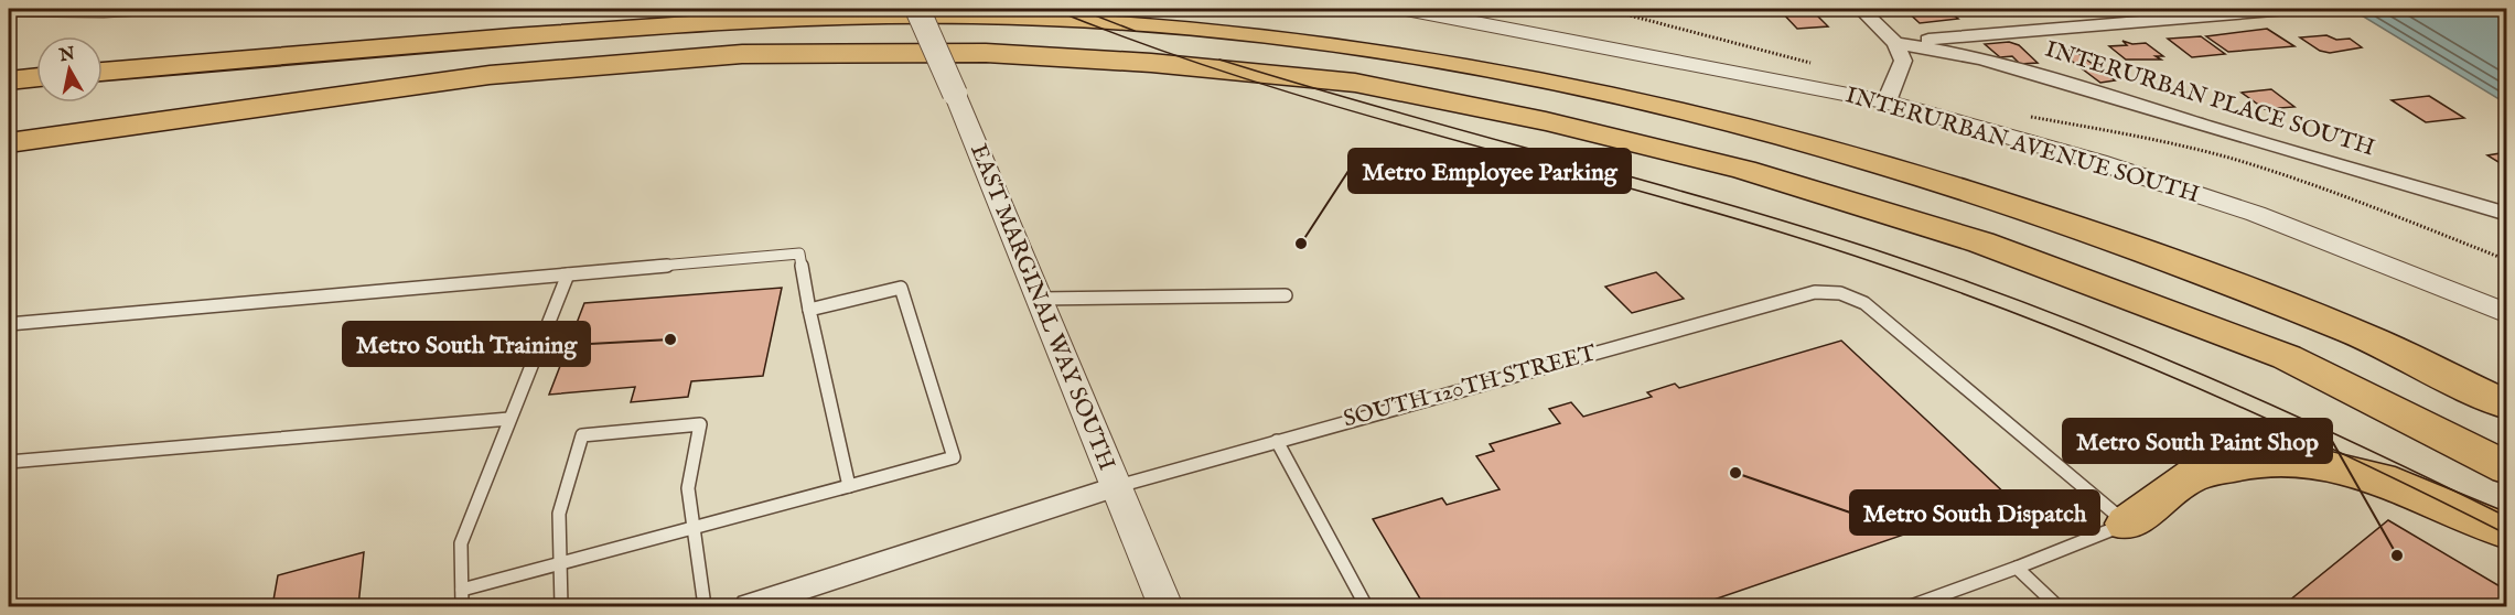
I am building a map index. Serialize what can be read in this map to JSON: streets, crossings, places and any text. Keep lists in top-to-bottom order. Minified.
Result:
{"streets":{"street":["INTERURBAN PLACE SOUTH","INTERURBAN AVENUE SOUTH","EAST MARGINAL WAY SOUTH","SOUTH 120TH STREET"]},"crossings":[["EAST MARGINAL WAY SOUTH","SOUTH 120TH STREET"]],"places":["Metro Employee Parking","Metro South Training","Metro South Dispatch","Metro South Paint Shop"],"north":"top"}
